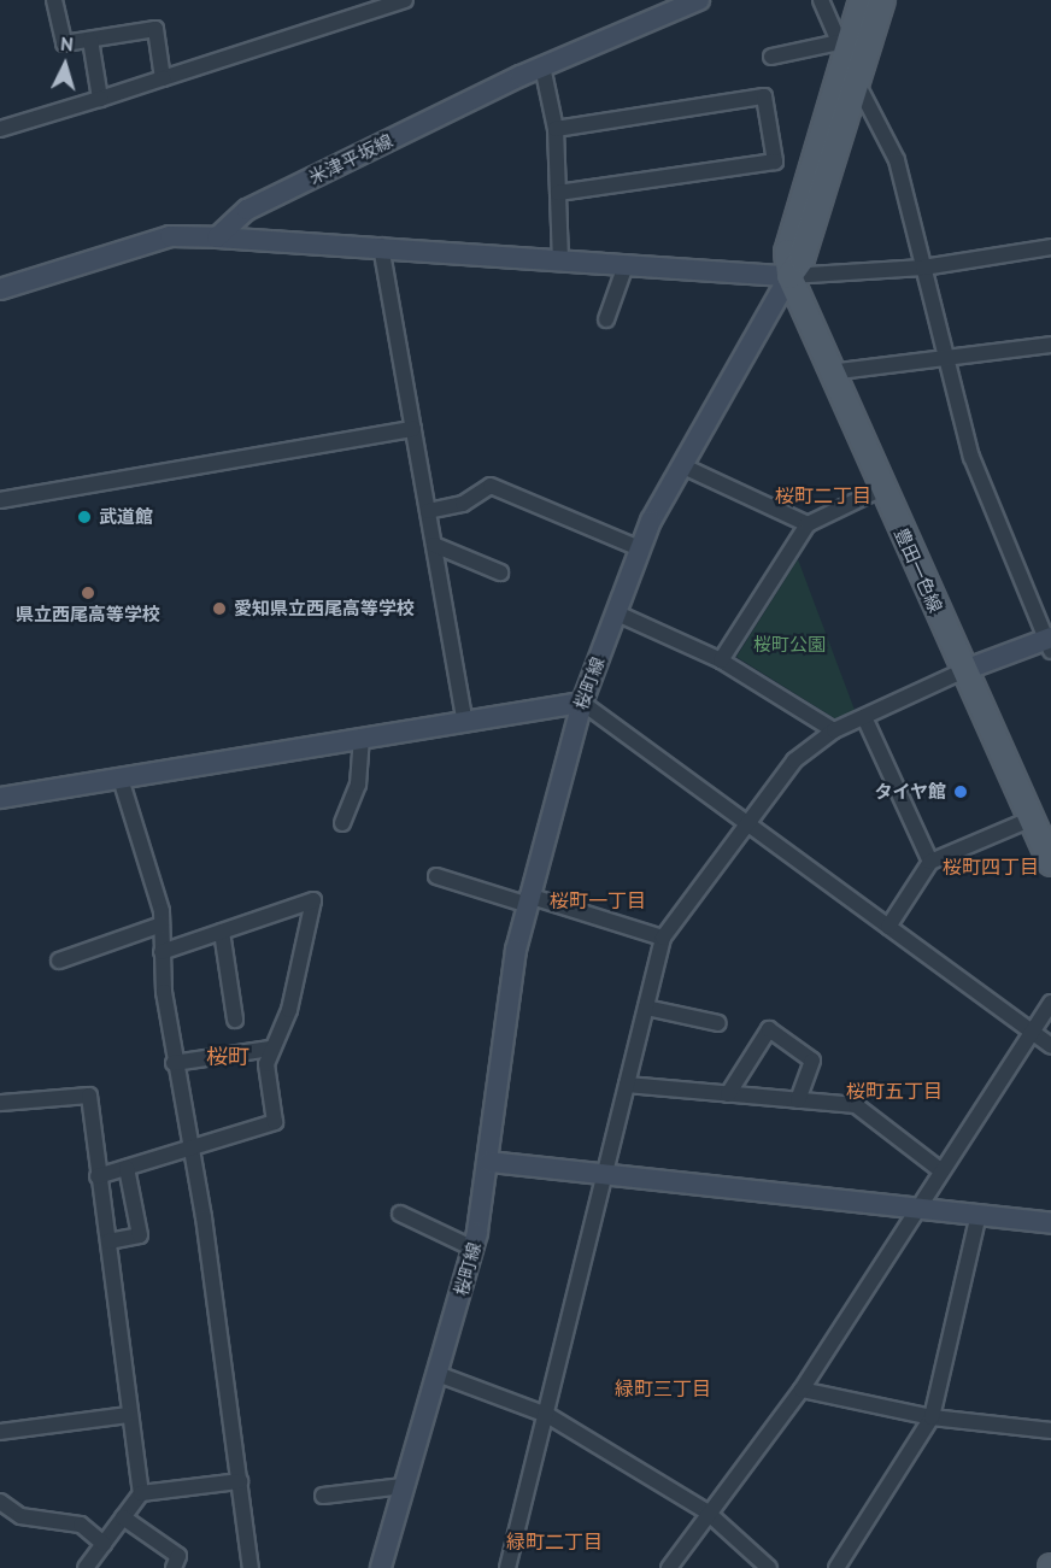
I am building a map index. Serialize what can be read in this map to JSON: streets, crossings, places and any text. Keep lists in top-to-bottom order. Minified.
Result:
{"streets":{"main road":["豊田一色線"],"street":["米津平坂線","桜町線"]},"crossings":[["豊田一色線","桜町線"]],"districts":["桜町二丁目","桜町四丁目","桜町一丁目","桜町","桜町五丁目","緑町三丁目","緑町二丁目"],"parks":["桜町公園"],"places":["武道館","県立西尾高等学校","愛知県立西尾高等学校","タイヤ館"],"north":"top"}
